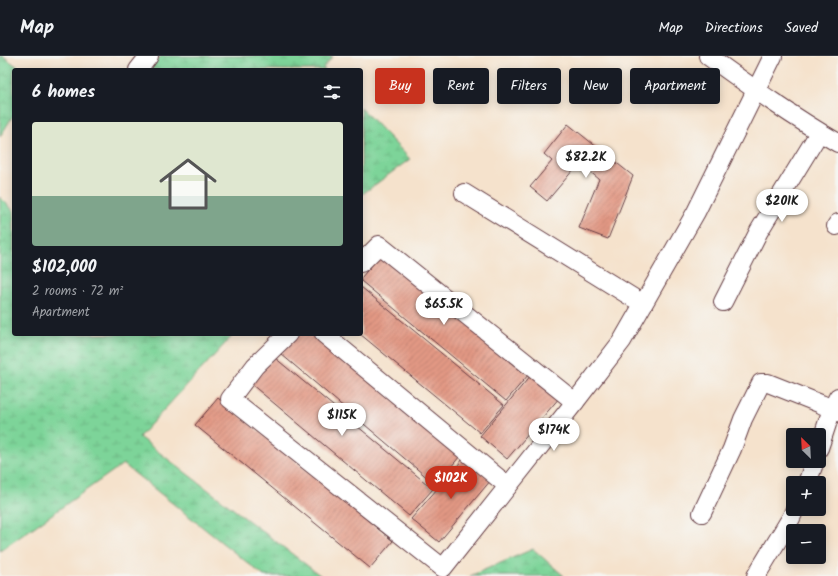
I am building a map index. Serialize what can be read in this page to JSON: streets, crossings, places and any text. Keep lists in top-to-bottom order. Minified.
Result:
{"north":"top left","page":{"header":"Map","nav":["Map","Directions","Saved"],"chip":["Buy","Rent","Filters","New","Apartment"],"heading":"6 homes","list":[{"name":"$102,000","note":"2 rooms · 72 m² · Apartment"}],"price":["$82.2K","$201K","$65.5K","$115K","$174K","$102K"],"map_buttons":["+","−"]}}
